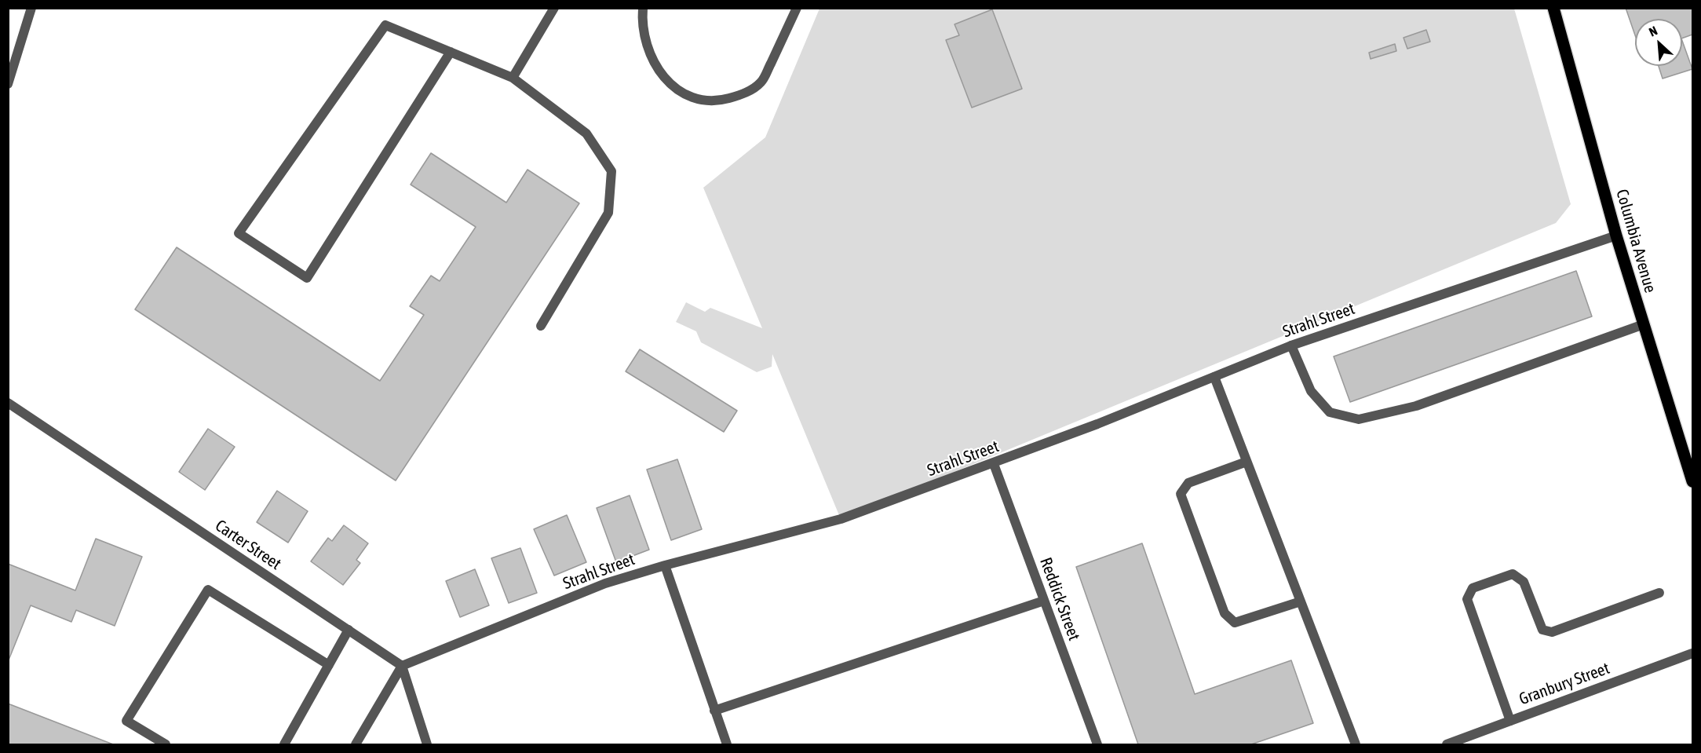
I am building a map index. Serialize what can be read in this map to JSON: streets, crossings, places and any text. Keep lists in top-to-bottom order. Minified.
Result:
{"streets":{"main road":["Columbia Avenue"],"street":["Strahl Street","Carter Street","Reddick Street","Granbury Street"]},"crossings":[["Columbia Avenue","Strahl Street"],["Strahl Street","Carter Street"],["Strahl Street","Reddick Street"]],"north":"top left"}
